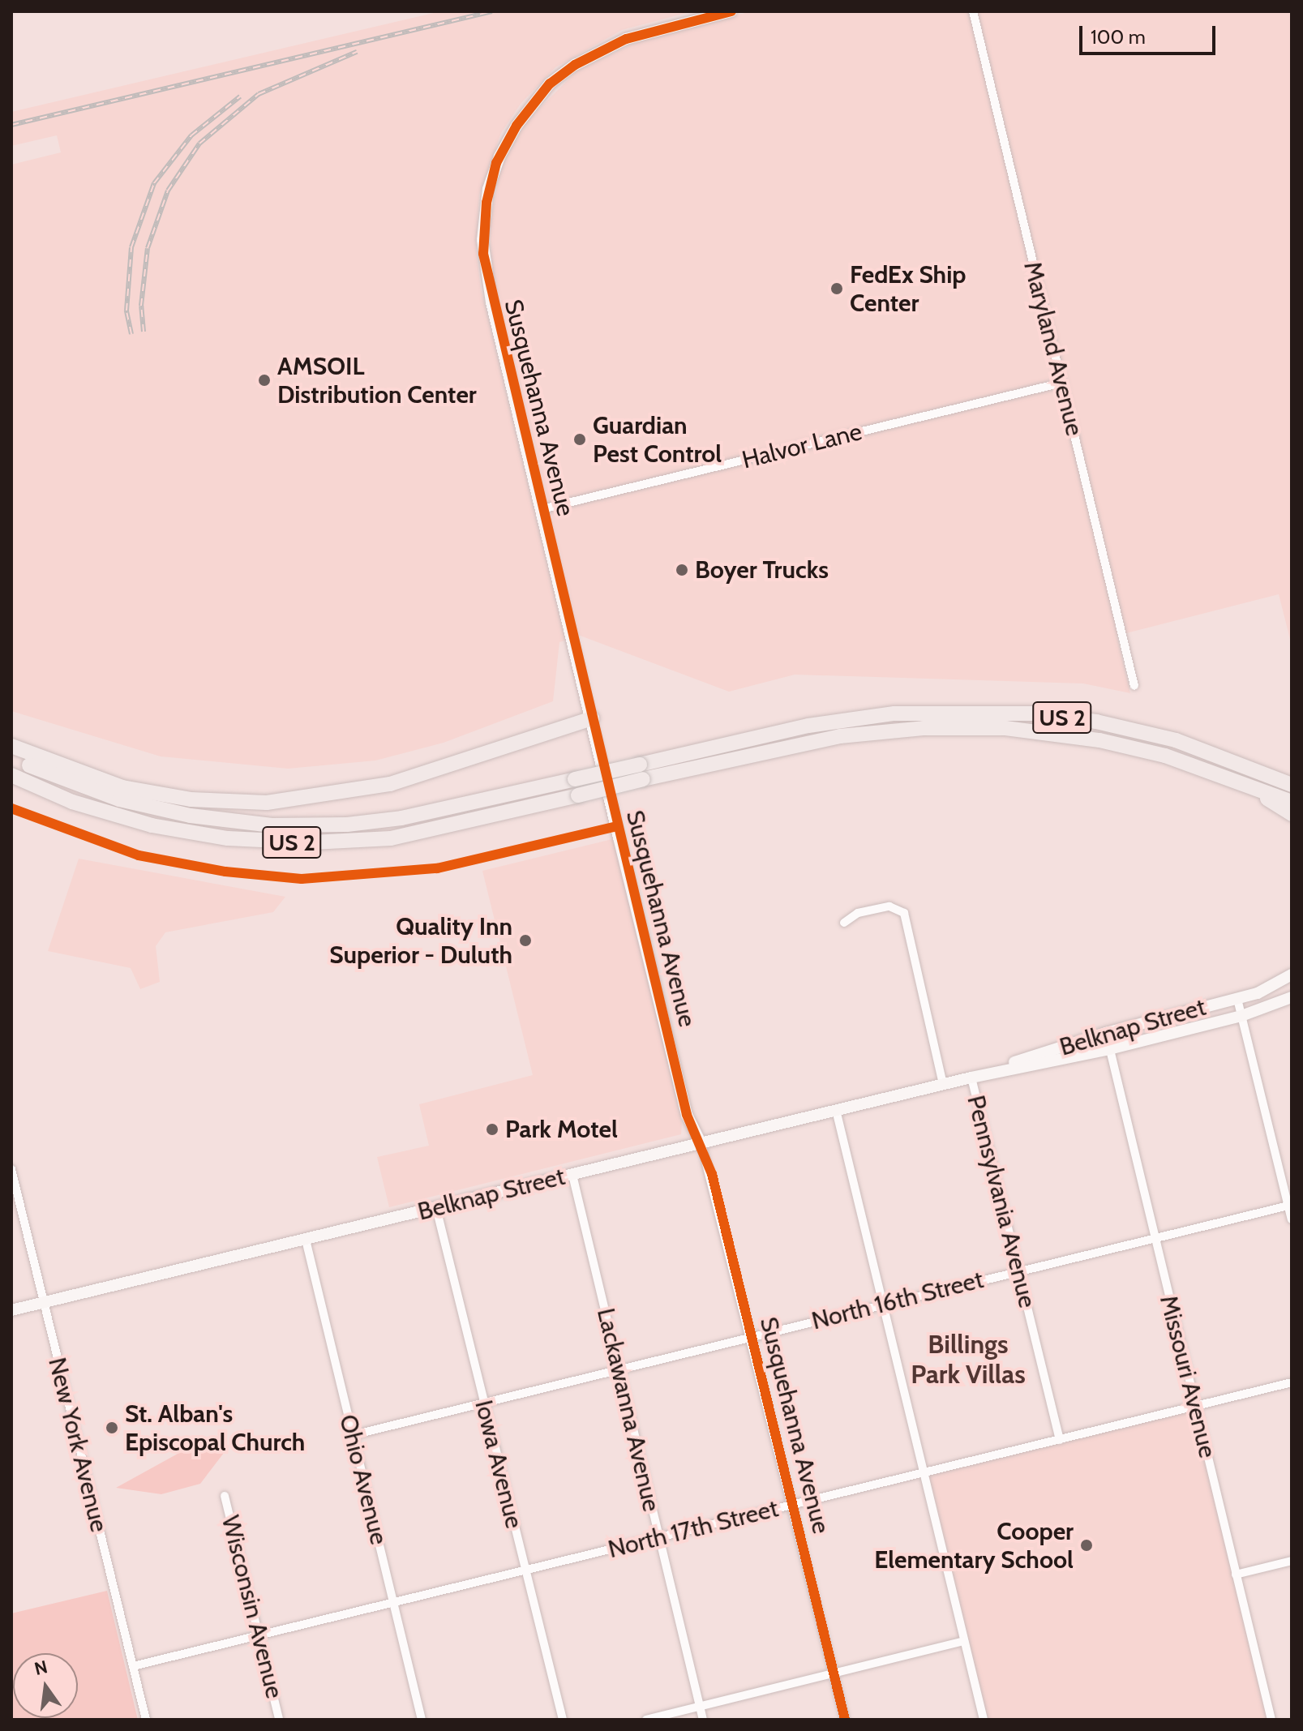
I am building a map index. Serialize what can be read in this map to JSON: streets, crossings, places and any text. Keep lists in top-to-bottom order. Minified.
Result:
{"streets":{"highway":["US 2"],"street":["Maryland Avenue","Susquehanna Avenue","Halvor Lane","Belknap Street","Pennsylvania Avenue","North 16th Street","Missouri Avenue","Lackawanna Avenue","New York Avenue","Iowa Avenue","Ohio Avenue","North 17th Street","Wisconsin Avenue"]},"crossings":[["Maryland Avenue","Halvor Lane"],["Susquehanna Avenue","Halvor Lane"],["Susquehanna Avenue","Belknap Street"],["Susquehanna Avenue","North 16th Street"],["Susquehanna Avenue","North 17th Street"],["Belknap Street","Pennsylvania Avenue"],["Belknap Street","Missouri Avenue"],["Belknap Street","Lackawanna Avenue"],["Belknap Street","New York Avenue"],["Belknap Street","Iowa Avenue"],["Belknap Street","Ohio Avenue"],["Pennsylvania Avenue","North 16th Street"],["Pennsylvania Avenue","North 17th Street"],["North 16th Street","Missouri Avenue"],["North 16th Street","Lackawanna Avenue"],["North 16th Street","Iowa Avenue"],["North 16th Street","Ohio Avenue"],["Missouri Avenue","North 17th Street"],["Lackawanna Avenue","North 17th Street"],["New York Avenue","North 17th Street"],["Iowa Avenue","North 17th Street"],["Ohio Avenue","North 17th Street"],["North 17th Street","Wisconsin Avenue"]],"districts":["Billings Park Villas"],"places":["FedEx Ship Center","AMSOIL Distribution Center","Guardian Pest Control","Boyer Trucks","Quality Inn Superior - Duluth","Park Motel","St. Alban's Episcopal Church","Cooper Elementary School"],"scale_bar":"100 m","north":"top"}
